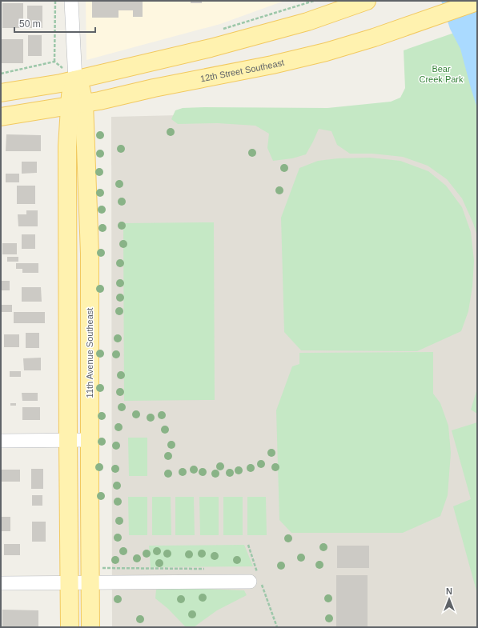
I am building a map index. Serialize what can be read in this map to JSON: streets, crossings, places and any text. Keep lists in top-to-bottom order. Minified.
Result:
{"streets":{"main road":["12th Street Southeast","11th Avenue Southeast"]},"crossings":[["12th Street Southeast","11th Avenue Southeast"]],"parks":["Bear Creek Park"],"scale_bar":"50 m","north":"top"}
